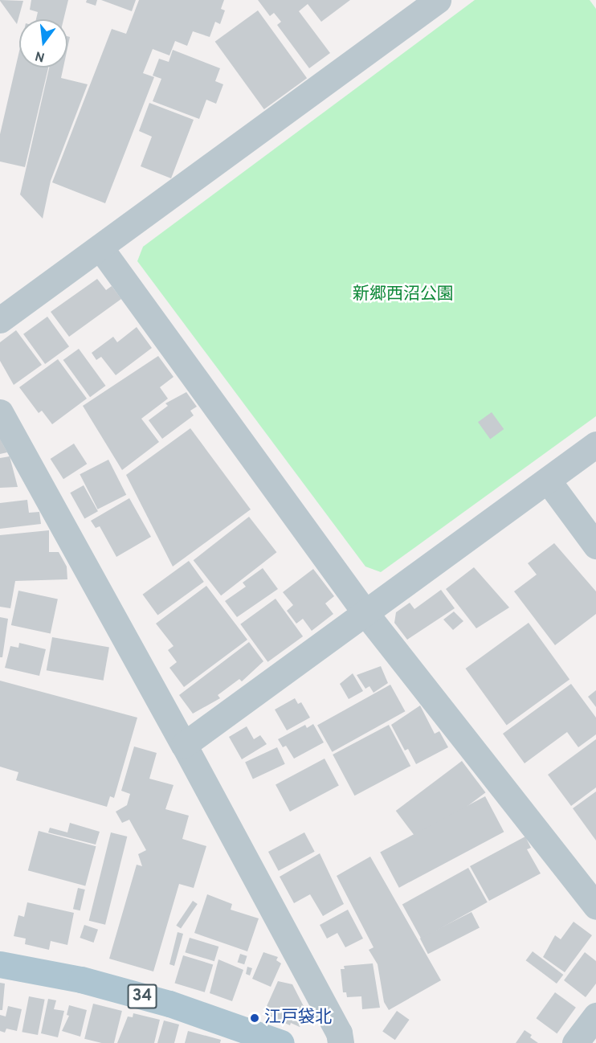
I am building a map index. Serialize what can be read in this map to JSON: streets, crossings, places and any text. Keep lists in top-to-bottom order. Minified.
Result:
{"streets":{"main road":["34"]},"parks":["新郷西沼公園"],"places":["江戸袋北"],"north":"bottom"}
